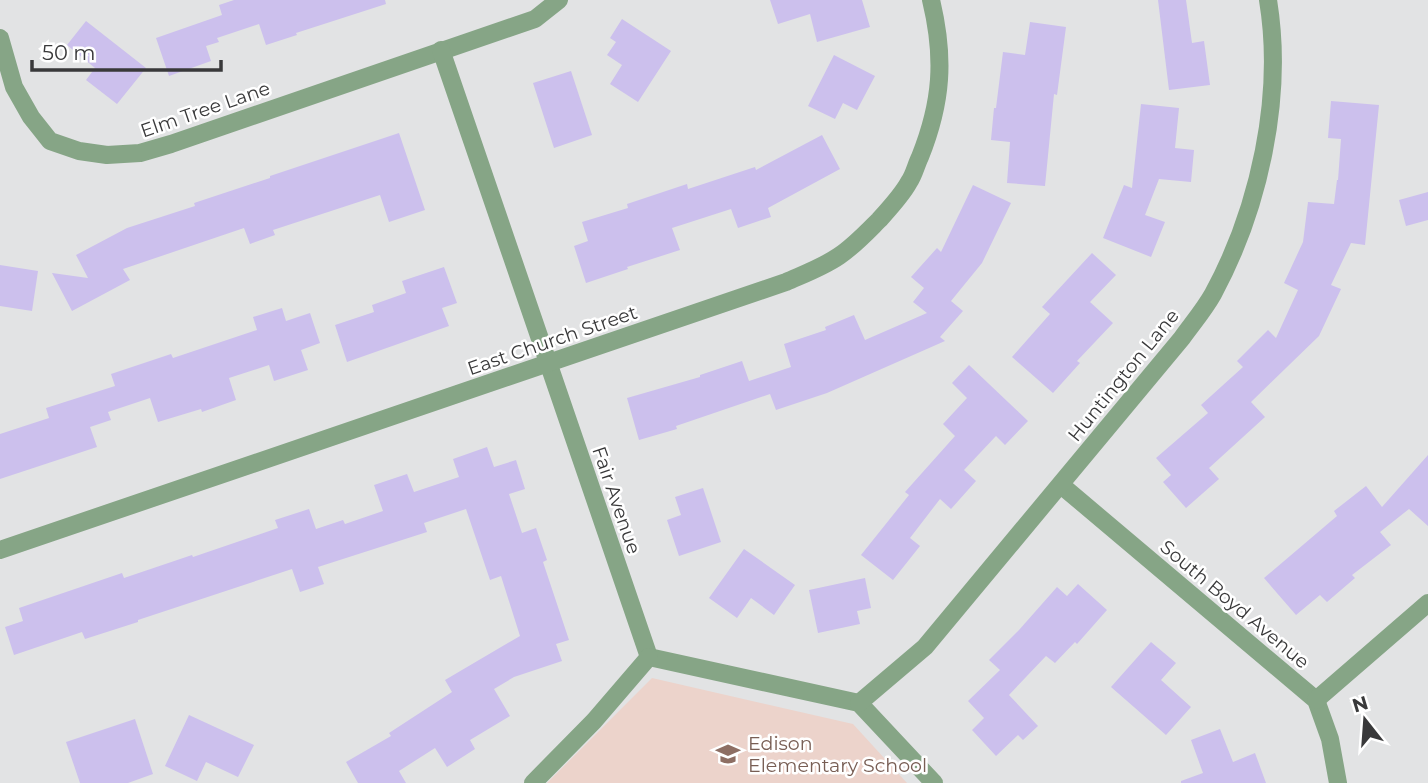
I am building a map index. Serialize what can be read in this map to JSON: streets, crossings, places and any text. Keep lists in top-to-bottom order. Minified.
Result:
{"streets":{"street":["Elm Tree Lane","East Church Street","Huntington Lane","Fair Avenue","South Boyd Avenue"]},"crossings":[["Elm Tree Lane","Fair Avenue"],["East Church Street","Fair Avenue"],["Huntington Lane","South Boyd Avenue"]],"places":{"school or university":["Edison Elementary School"]},"scale_bar":"50 m","north":"top"}
